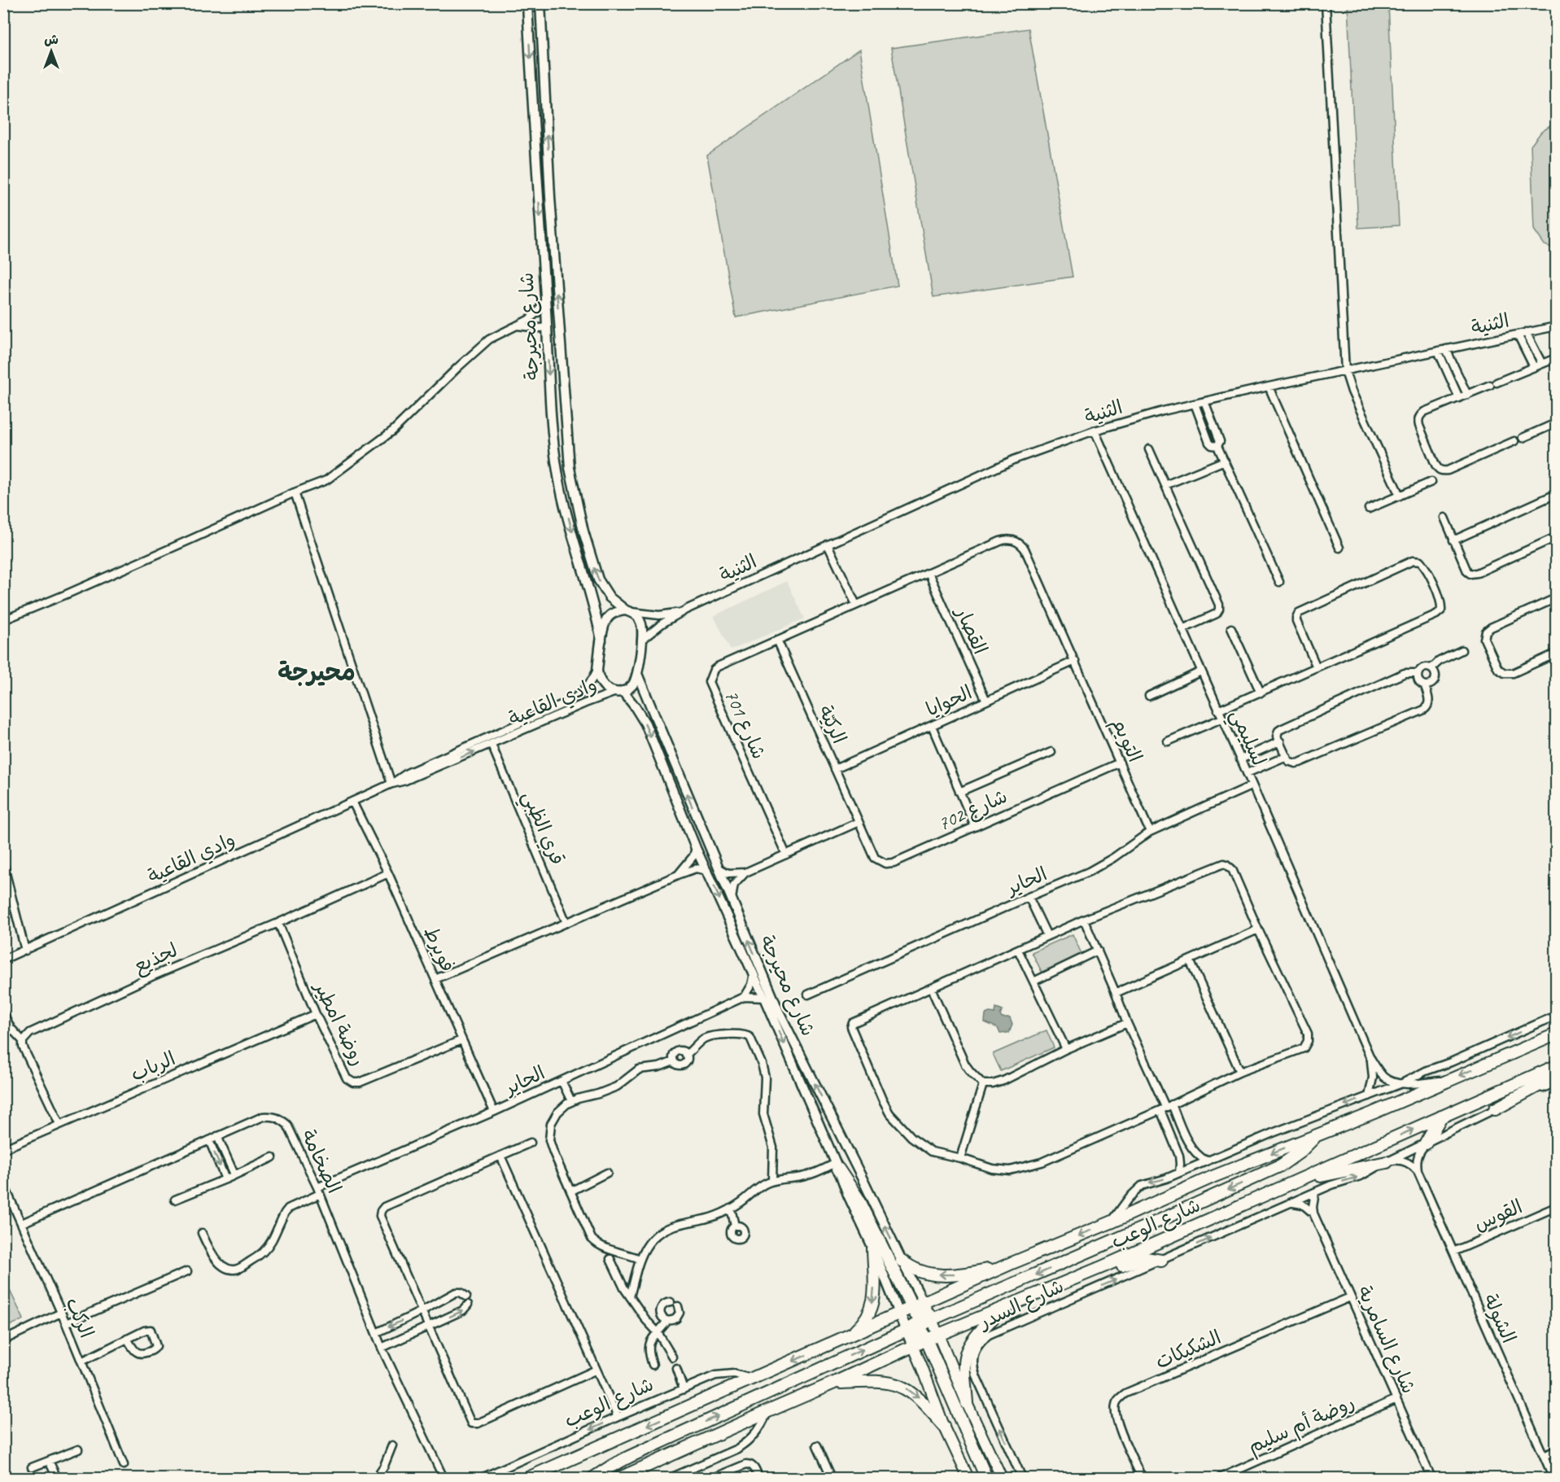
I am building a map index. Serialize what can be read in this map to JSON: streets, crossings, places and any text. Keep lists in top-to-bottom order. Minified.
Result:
{"streets":{"main road":["شارع الوعب"],"street":["الثنية","شارع محيرجة","القصار","الحوايا","وادي القاعية","شارع 701","الركيّة","لسليمي","التويم","شارع 702","قري الظبي","الحاير","فويرط","لجذيع","روضة امطير","الرباب","الصخامة","القوس","شارع السدر","الركب","الشولة","شارع السامرية","الشكيكات","روضة أم سليم"]},"crossings":[["الثنية","شارع محيرجة"],["الثنية","لسليمي"],["شارع محيرجة","وادي القاعية"],["شارع محيرجة","الحاير"],["شارع محيرجة","شارع الوعب"],["القصار","الحوايا"],["القصار","شارع 701"],["الحوايا","شارع 701"],["الحوايا","الركيّة"],["الحوايا","التويم"],["وادي القاعية","قري الظبي"],["وادي القاعية","فويرط"],["شارع 701","الركيّة"],["شارع 701","التويم"],["الركيّة","شارع 702"],["لسليمي","الحاير"],["لسليمي","شارع الوعب"],["التويم","شارع 702"],["التويم","الحاير"],["الحاير","فويرط"],["الحاير","الصخامة"],["فويرط","لجذيع"],["فويرط","روضة امطير"],["لجذيع","روضة امطير"],["روضة امطير","الرباب"],["الصخامة","الركب"],["القوس","الشولة"],["شارع الوعب","شارع السدر"],["شارع الوعب","شارع السامرية"],["شارع السامرية","الشكيكات"],["شارع السامرية","روضة أم سليم"]],"districts":["محيرجة"],"north":"top"}
